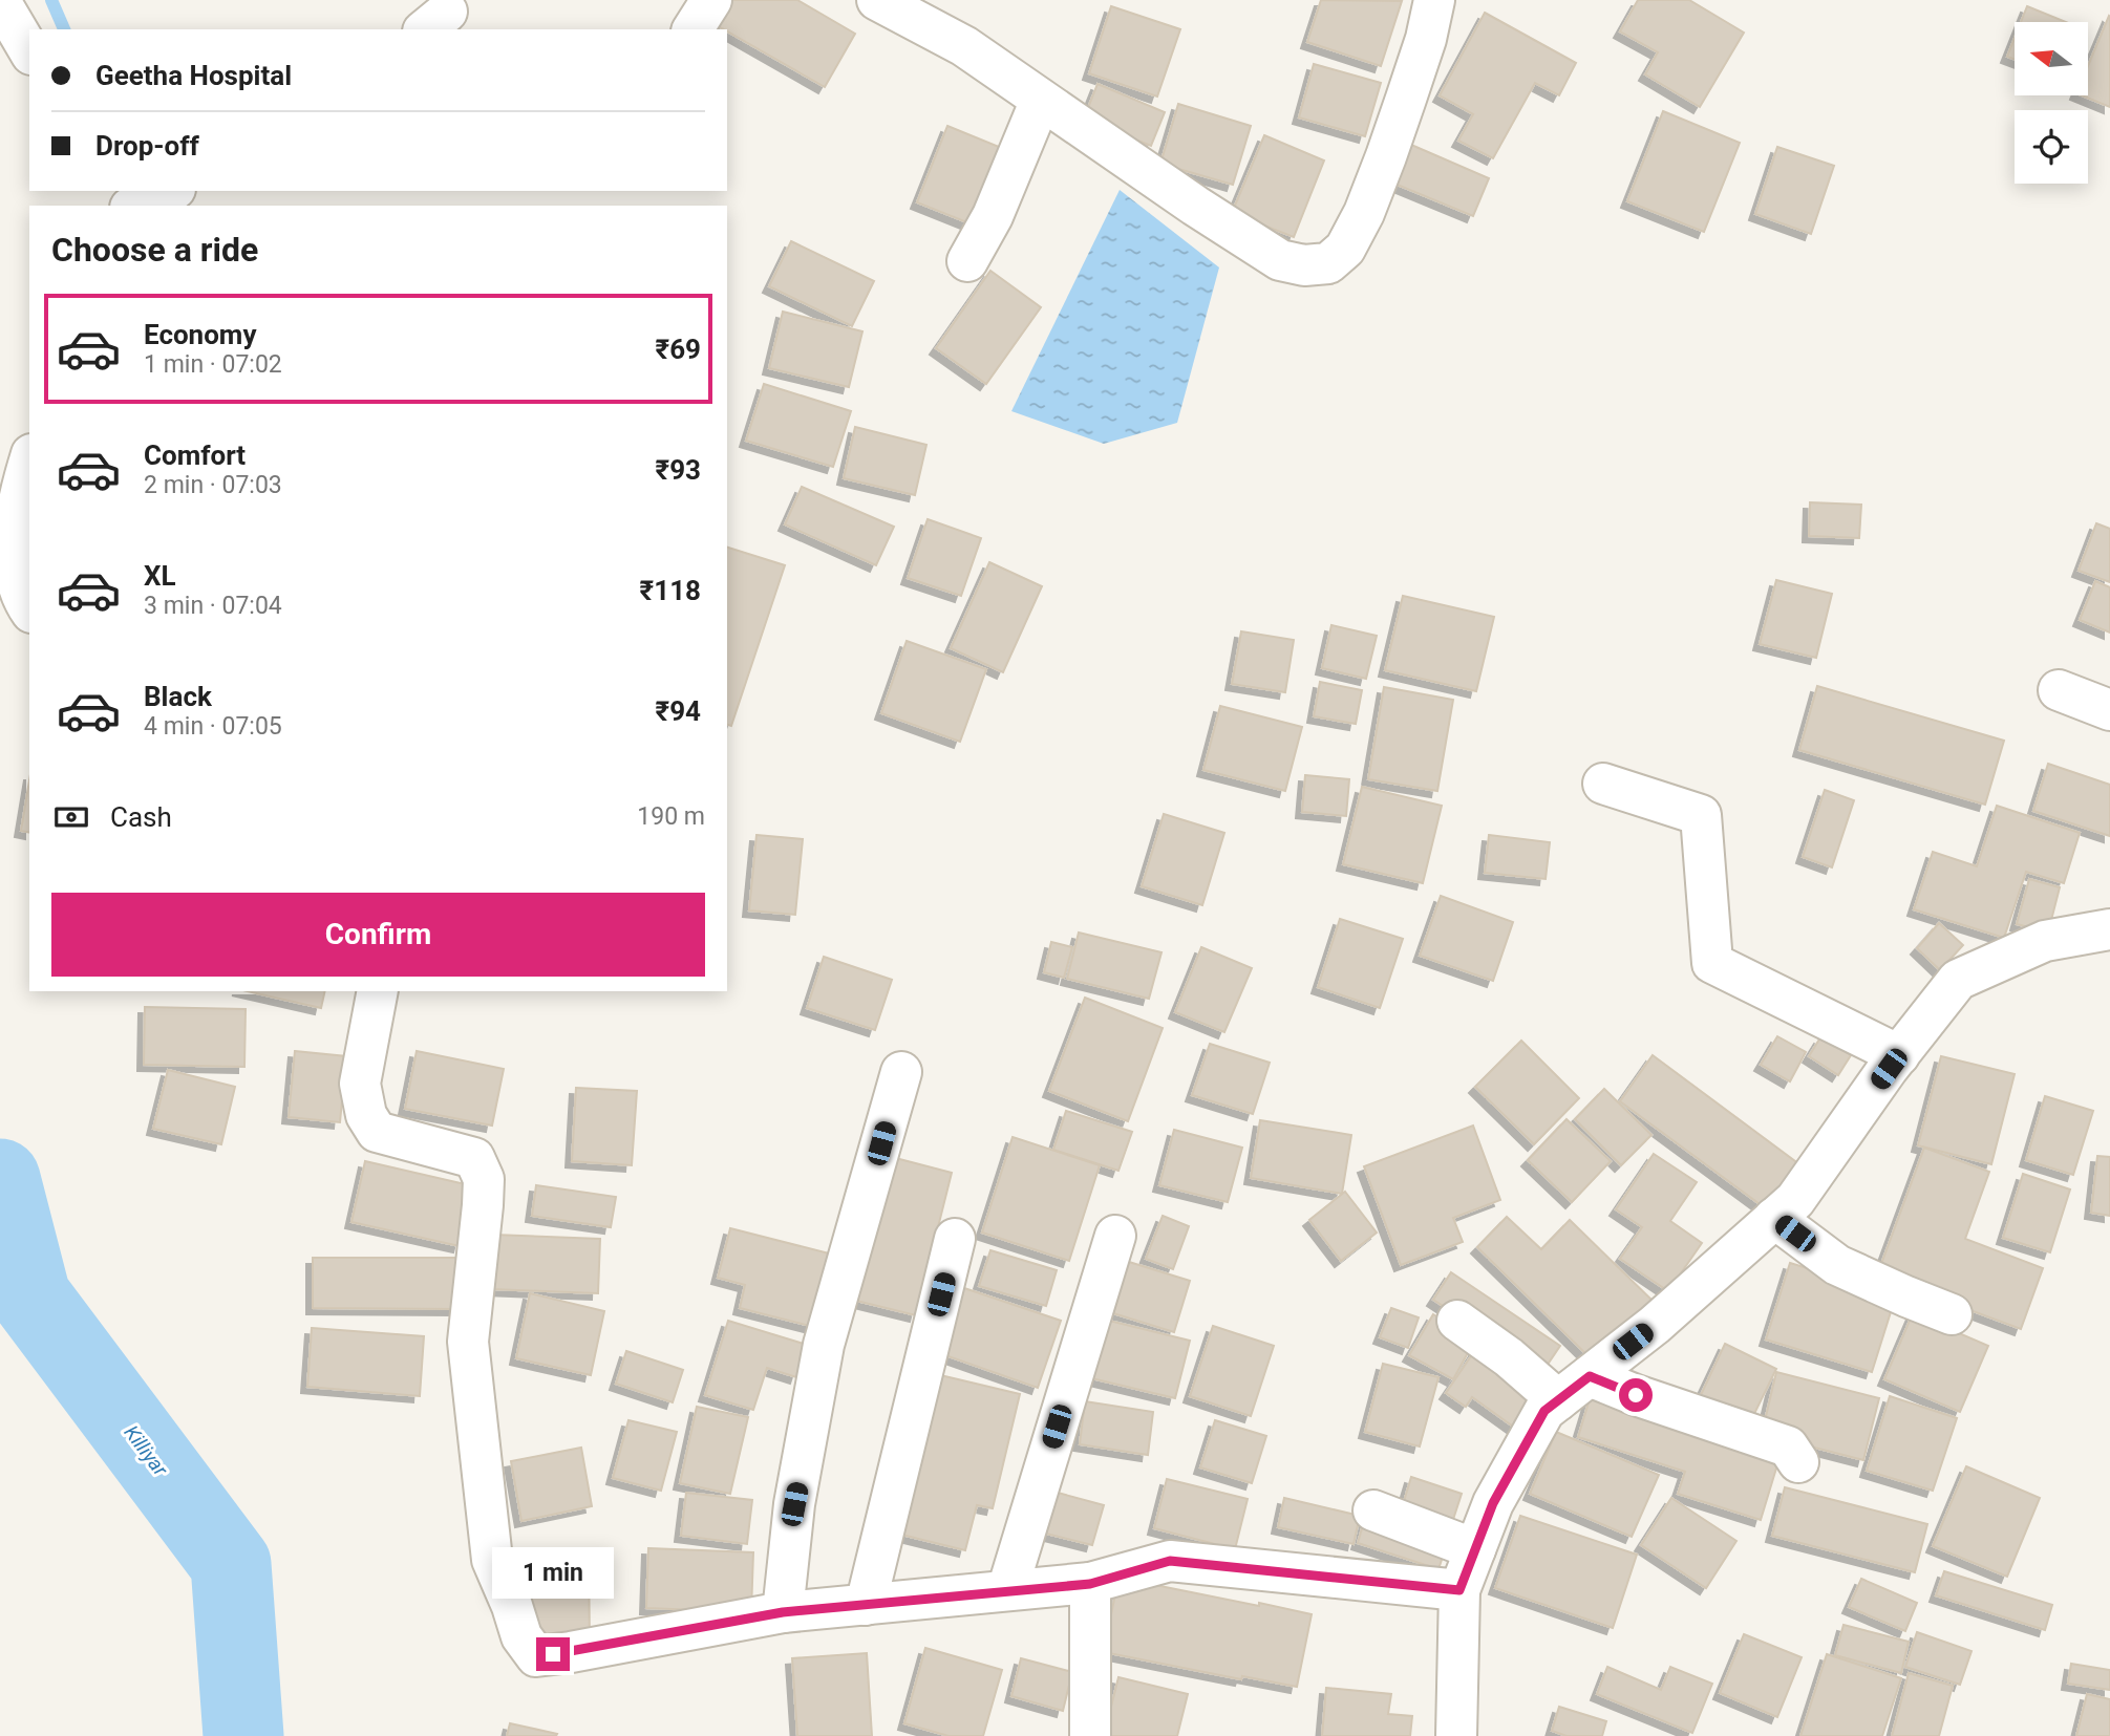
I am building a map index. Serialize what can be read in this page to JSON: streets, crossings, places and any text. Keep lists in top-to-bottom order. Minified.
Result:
{"water":["Killiyar"],"north":"left","page":{"banner":["Geetha Hospital","Drop-off"],"heading":"Choose a ride","list":[{"name":"Economy","note":"1 min · 07:02","value":"₹69"},{"name":"Comfort","note":"2 min · 07:03","value":"₹93"},{"name":"XL","note":"3 min · 07:04","value":"₹118"},{"name":"Black","note":"4 min · 07:05","value":"₹94"}],"pay":["Cash","190 m"],"buttons":"Confirm","bubble":"1 min"}}
